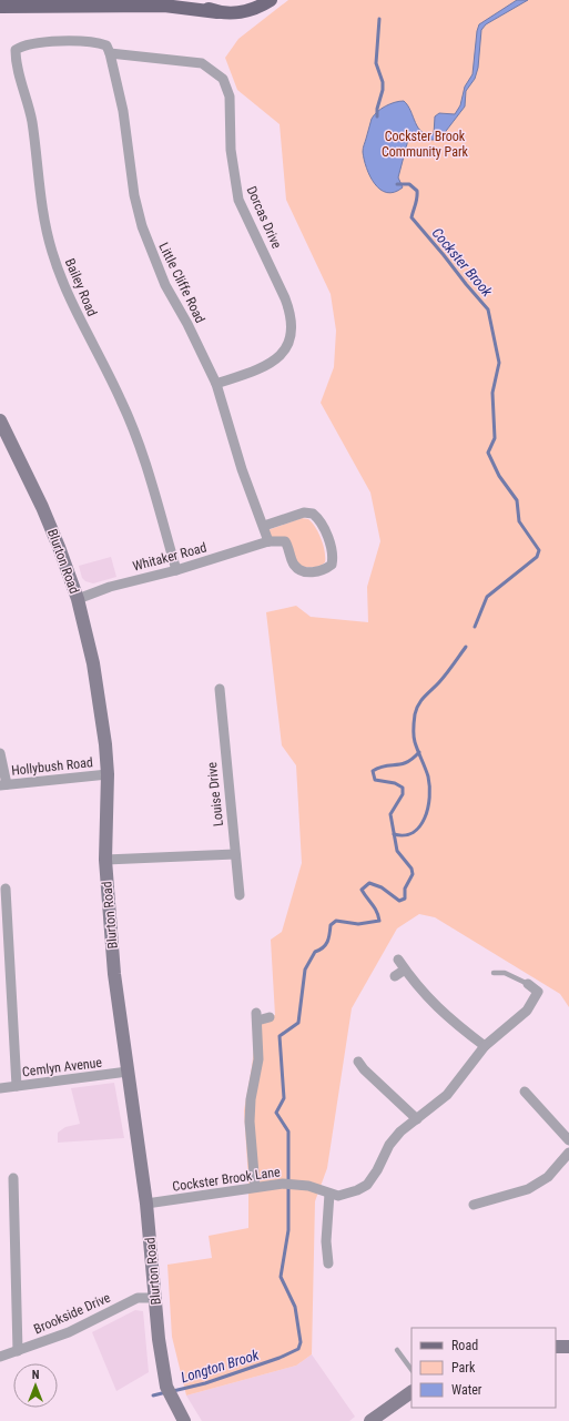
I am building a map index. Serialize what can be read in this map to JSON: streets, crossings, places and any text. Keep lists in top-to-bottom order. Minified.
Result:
{"streets":{"street":["Dorcas Drive","Little Cliffe Road","Bailey Road","Whitaker Road","Blurton Road","Hollybush Road","Louise Drive","Cemlyn Avenue","Cockster Brook Lane","Brookside Drive"]},"crossings":[["Dorcas Drive","Little Cliffe Road"],["Dorcas Drive","Bailey Road"],["Little Cliffe Road","Bailey Road"],["Little Cliffe Road","Whitaker Road"],["Bailey Road","Whitaker Road"],["Whitaker Road","Blurton Road"],["Blurton Road","Hollybush Road"],["Blurton Road","Cemlyn Avenue"],["Blurton Road","Cockster Brook Lane"],["Blurton Road","Brookside Drive"]],"water":["Cockster Brook","Longton Brook"],"parks":["Cockster Brook Community Park"],"legend":["Road","Park","Water"],"north":"top"}
